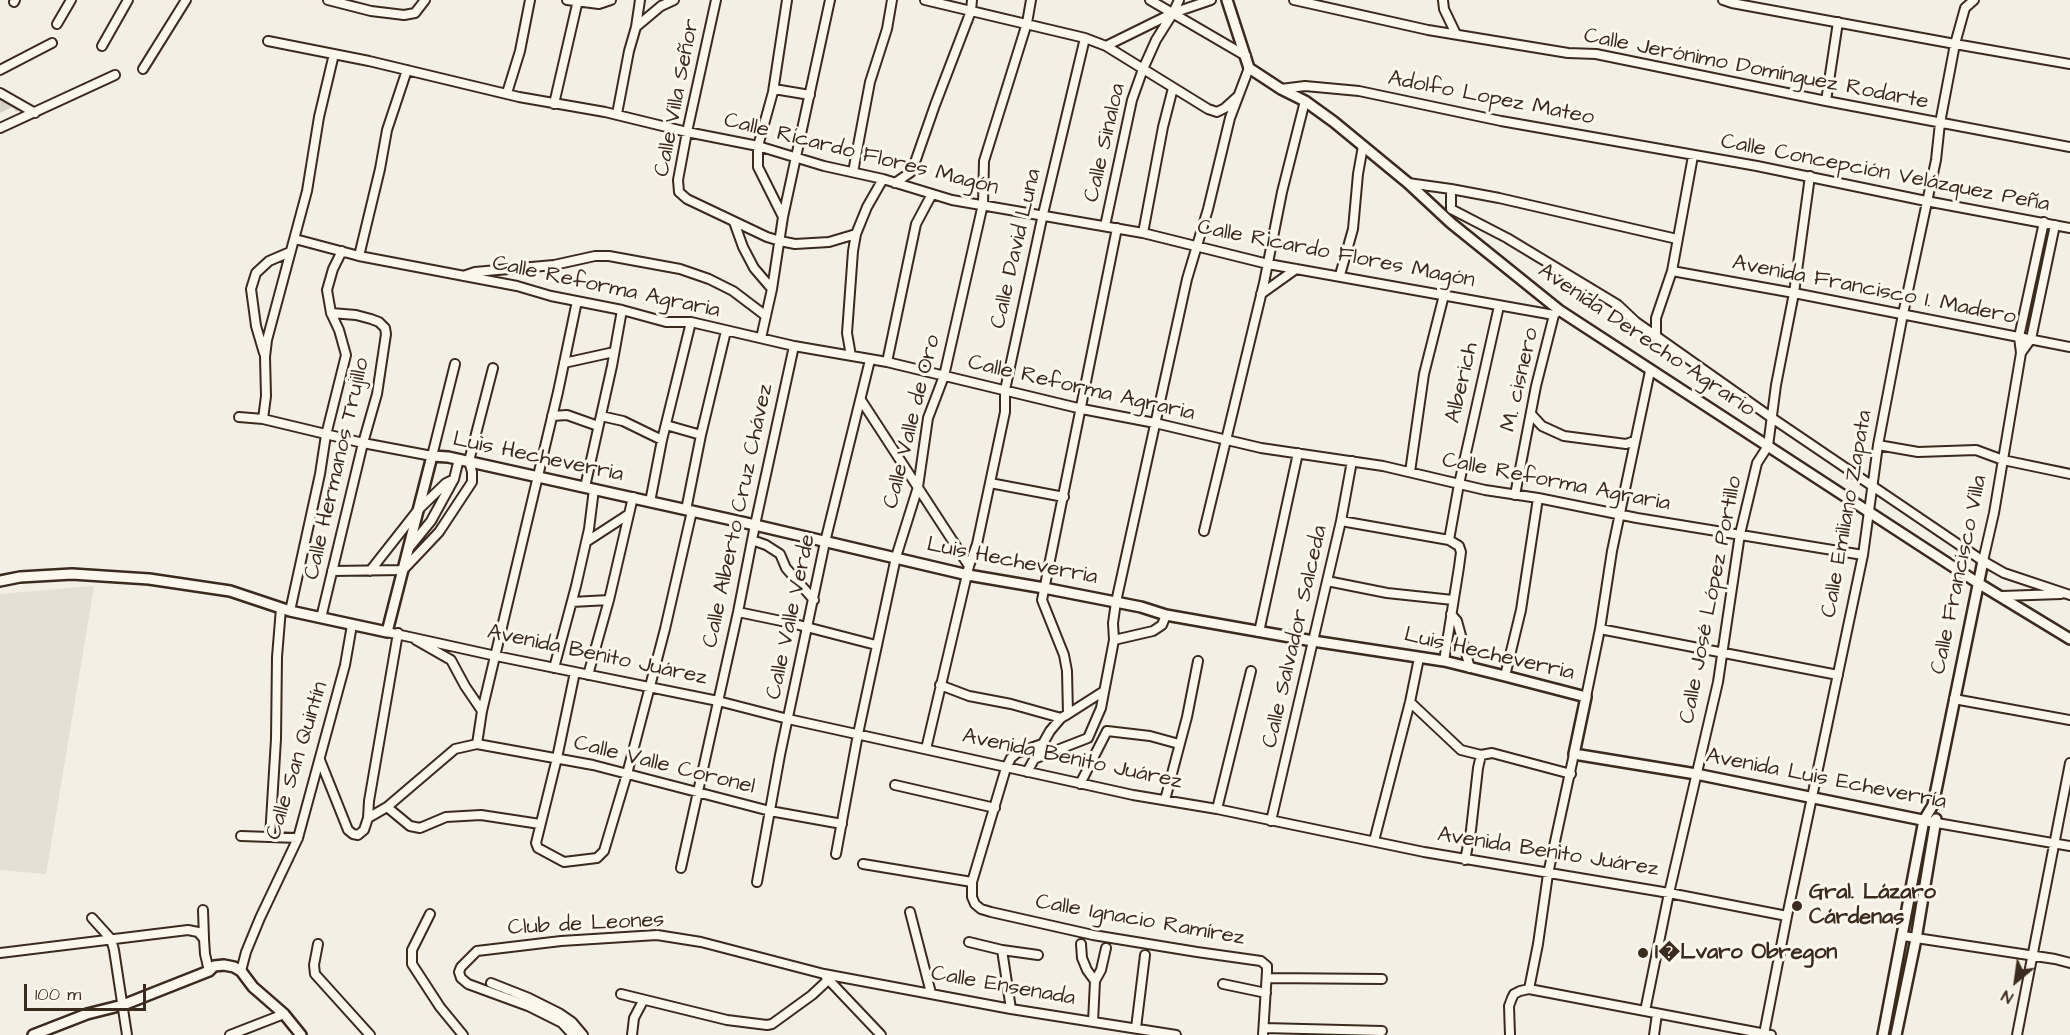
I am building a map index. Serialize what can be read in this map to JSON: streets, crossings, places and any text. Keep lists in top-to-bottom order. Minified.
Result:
{"streets":{"street":["Calle Jerónimo Domínguez Rodarte","Calle Villa Señor","Adolfo Lopez Mateo","Calle Sinaloa","Calle Ricardo Flores Magón","Calle Concepción Velázquez Peña","Calle David Luna","Calle Reforma Agraria","Avenida Francisco I. Madero","Avenida Derecho Agrario","M. cisnero","Alberich","Calle Valle de Oro","Luis Hecheverria","Calle Hermanos Trujillo","Calle Emiliano Zapata","Calle Alberto Cruz Chávez","Calle Francisco Villa","Calle José López Portillo","Calle Valle Verde","Calle Salvador Salceda","Avenida Benito Juárez","Calle San Quintín","Calle Valle Coronel","Avenida Luis Echeverría","Calle Ignacio Ramírez","Club de Leones","Calle Ensenada"]},"crossings":[["Calle Jerónimo Domínguez Rodarte","Calle Emiliano Zapata"],["Calle Villa Señor","Calle Ricardo Flores Magón"],["Adolfo Lopez Mateo","Calle Concepción Velázquez Peña"],["Adolfo Lopez Mateo","Avenida Derecho Agrario"],["Calle Sinaloa","Calle Ricardo Flores Magón"],["Calle Ricardo Flores Magón","Calle David Luna"],["Calle Ricardo Flores Magón","Avenida Derecho Agrario"],["Calle Ricardo Flores Magón","M. cisnero"],["Calle Ricardo Flores Magón","Alberich"],["Calle Ricardo Flores Magón","Calle Valle de Oro"],["Calle Concepción Velázquez Peña","Calle Emiliano Zapata"],["Calle Concepción Velázquez Peña","Calle Francisco Villa"],["Calle David Luna","Calle Reforma Agraria"],["Calle David Luna","Luis Hecheverria"],["Calle David Luna","Avenida Benito Juárez"],["Calle Reforma Agraria","M. cisnero"],["Calle Reforma Agraria","Alberich"],["Calle Reforma Agraria","Calle Valle de Oro"],["Calle Reforma Agraria","Calle Emiliano Zapata"],["Calle Reforma Agraria","Calle Alberto Cruz Chávez"],["Calle Reforma Agraria","Calle José López Portillo"],["Calle Reforma Agraria","Calle Valle Verde"],["Calle Reforma Agraria","Calle Salvador Salceda"],["Avenida Francisco I. Madero","Calle Emiliano Zapata"],["Avenida Francisco I. Madero","Calle Francisco Villa"],["Avenida Derecho Agrario","M. cisnero"],["Avenida Derecho Agrario","Calle Emiliano Zapata"],["Avenida Derecho Agrario","Calle Francisco Villa"],["Avenida Derecho Agrario","Calle José López Portillo"],["Calle Valle de Oro","Luis Hecheverria"],["Calle Valle de Oro","Avenida Benito Juárez"],["Calle Valle de Oro","Calle Valle Coronel"],["Luis Hecheverria","Calle Alberto Cruz Chávez"],["Luis Hecheverria","Calle Valle Verde"],["Luis Hecheverria","Calle Salvador Salceda"],["Calle Hermanos Trujillo","Avenida Benito Juárez"],["Calle Emiliano Zapata","Avenida Benito Juárez"],["Calle Emiliano Zapata","Avenida Luis Echeverría"],["Calle Alberto Cruz Chávez","Avenida Benito Juárez"],["Calle Alberto Cruz Chávez","Calle Valle Coronel"],["Calle Francisco Villa","Avenida Luis Echeverría"],["Calle José López Portillo","Avenida Benito Juárez"],["Calle José López Portillo","Avenida Luis Echeverría"],["Calle Valle Verde","Avenida Benito Juárez"],["Calle Valle Verde","Calle Valle Coronel"],["Calle Salvador Salceda","Avenida Benito Juárez"],["Avenida Benito Juárez","Calle San Quintín"],["Club de Leones","Calle Ensenada"]],"places":["Gral. Lázaro Cárdenas","I�Lvaro Obregon"],"scale_bar":"100 m","north":"bottom left"}
